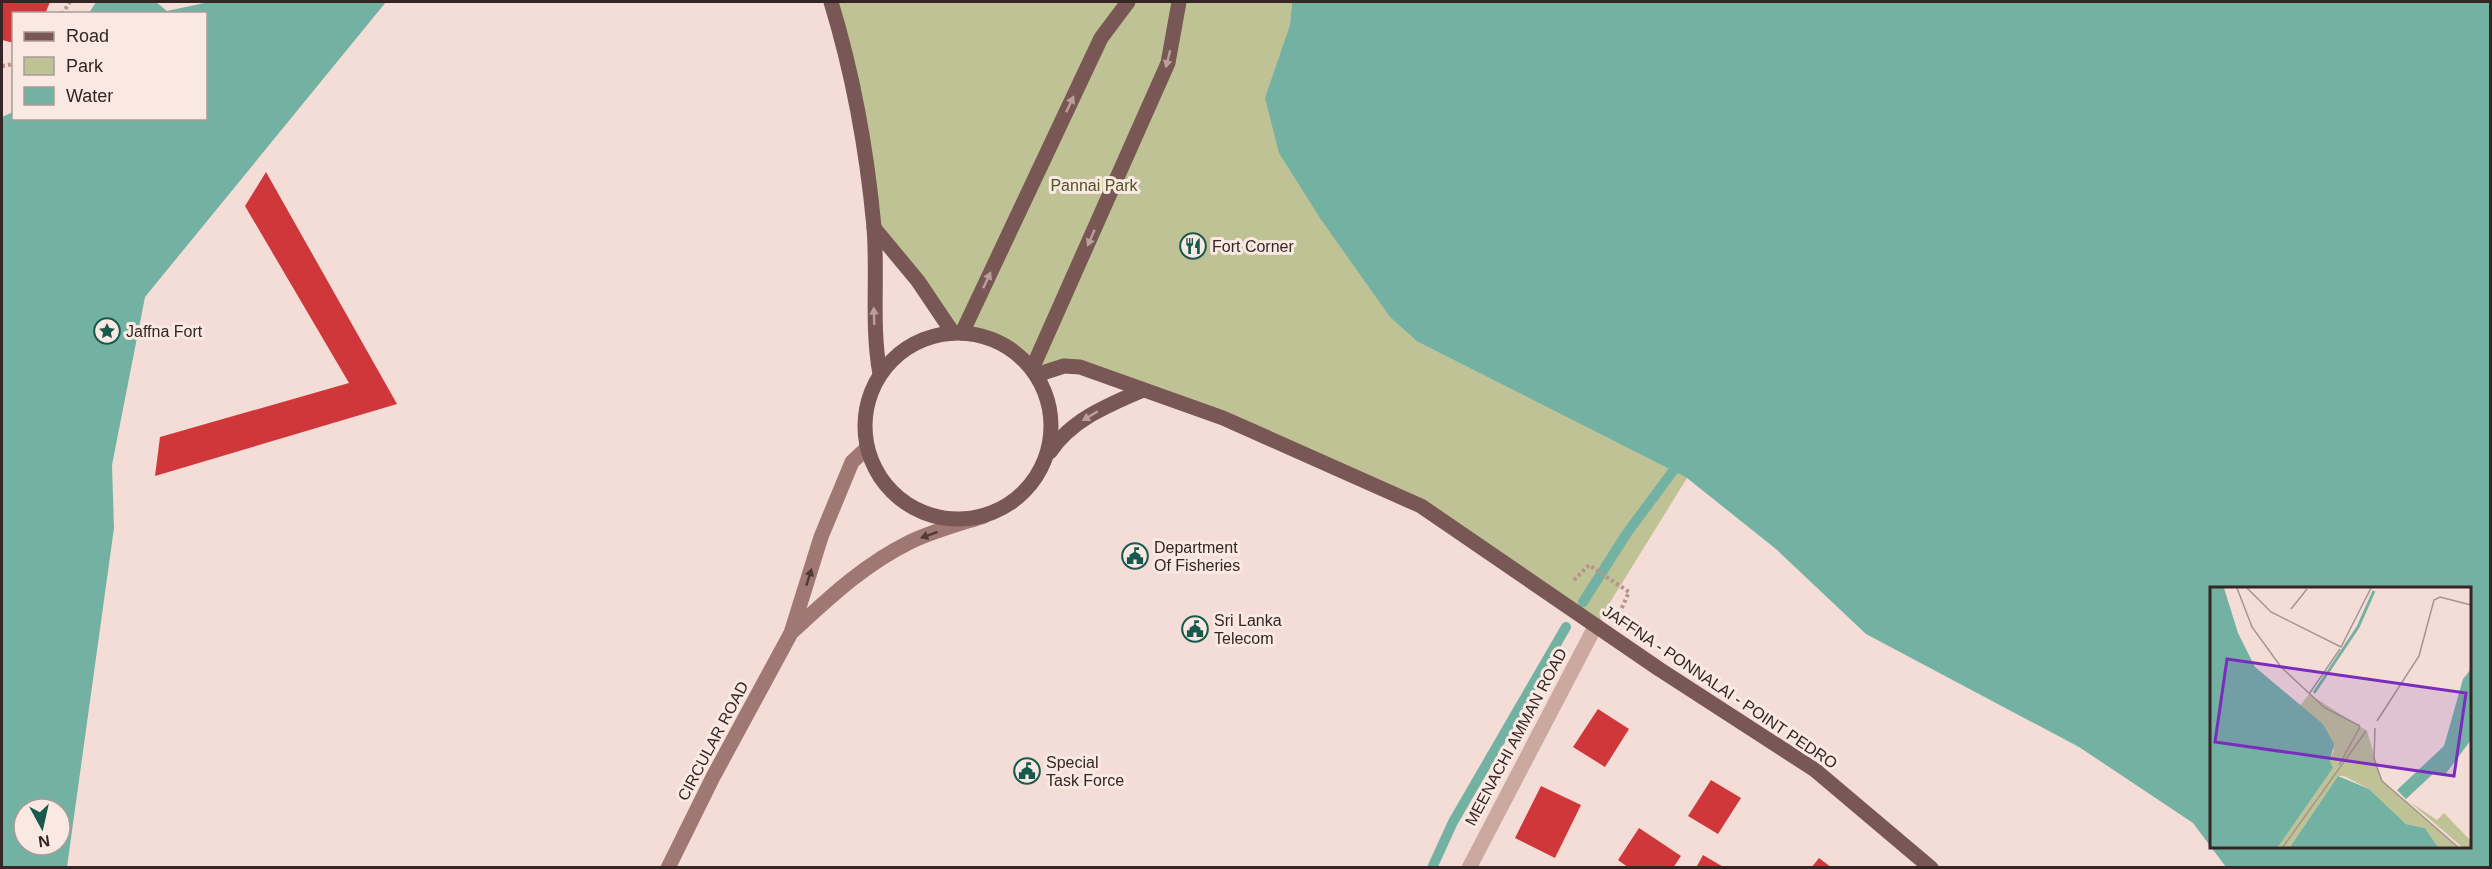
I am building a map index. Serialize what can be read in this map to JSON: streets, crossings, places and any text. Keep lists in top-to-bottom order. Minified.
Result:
{"streets":{"main road":["JAFFNA - PONNALAI - POINT PEDRO","CIRCULAR ROAD"],"street":["MEENACHI AMMAN ROAD"]},"crossings":[["JAFFNA - PONNALAI - POINT PEDRO","MEENACHI AMMAN ROAD"],["JAFFNA - PONNALAI - POINT PEDRO","CIRCULAR ROAD"]],"parks":["Pannai Park"],"places":{"restaurant":["Fort Corner"],"place":["Jaffna Fort"],"public building":["Department Of Fisheries","Sri Lanka Telecom","Special Task Force"]},"legend":["Road","Park","Water"],"north":"bottom"}
